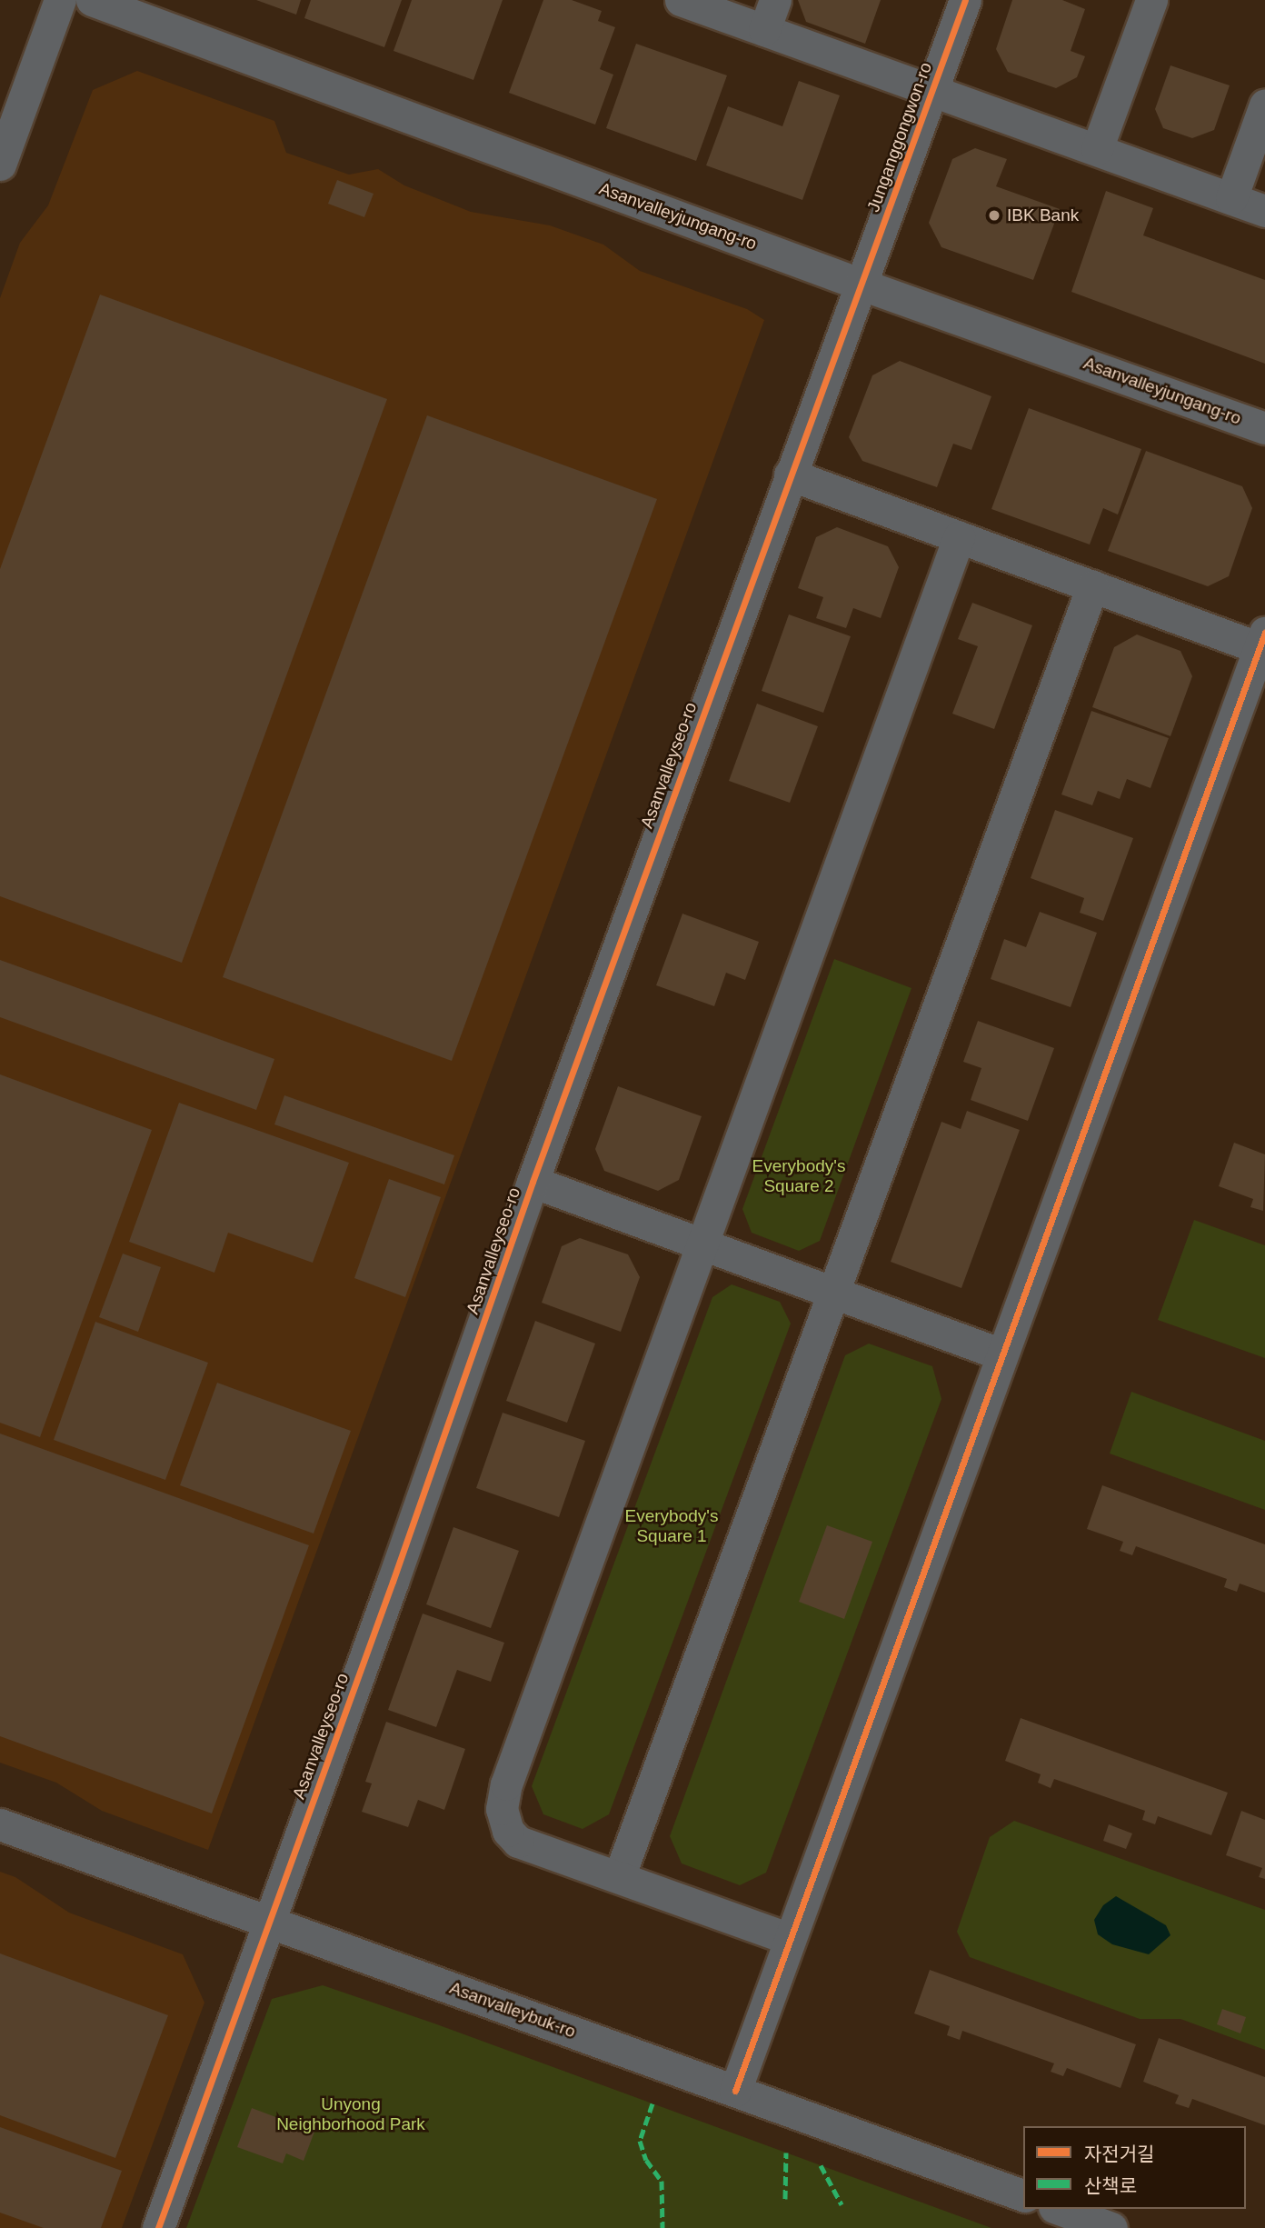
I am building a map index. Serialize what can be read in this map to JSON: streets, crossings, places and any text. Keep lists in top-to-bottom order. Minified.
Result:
{"streets":{"street":["Junganggongwon-ro","Asanvalleyjungang-ro","Asanvalleyseo-ro","Asanvalleybuk-ro"]},"crossings":[["Junganggongwon-ro","Asanvalleyjungang-ro"],["Junganggongwon-ro","Asanvalleyseo-ro"],["Asanvalleyjungang-ro","Asanvalleyseo-ro"],["Asanvalleyseo-ro","Asanvalleybuk-ro"]],"parks":["Everybody's Square 2","Everybody's Square 1","Unyong Neighborhood Park"],"places":["IBK Bank"],"legend":["자전거길","산책로"]}
